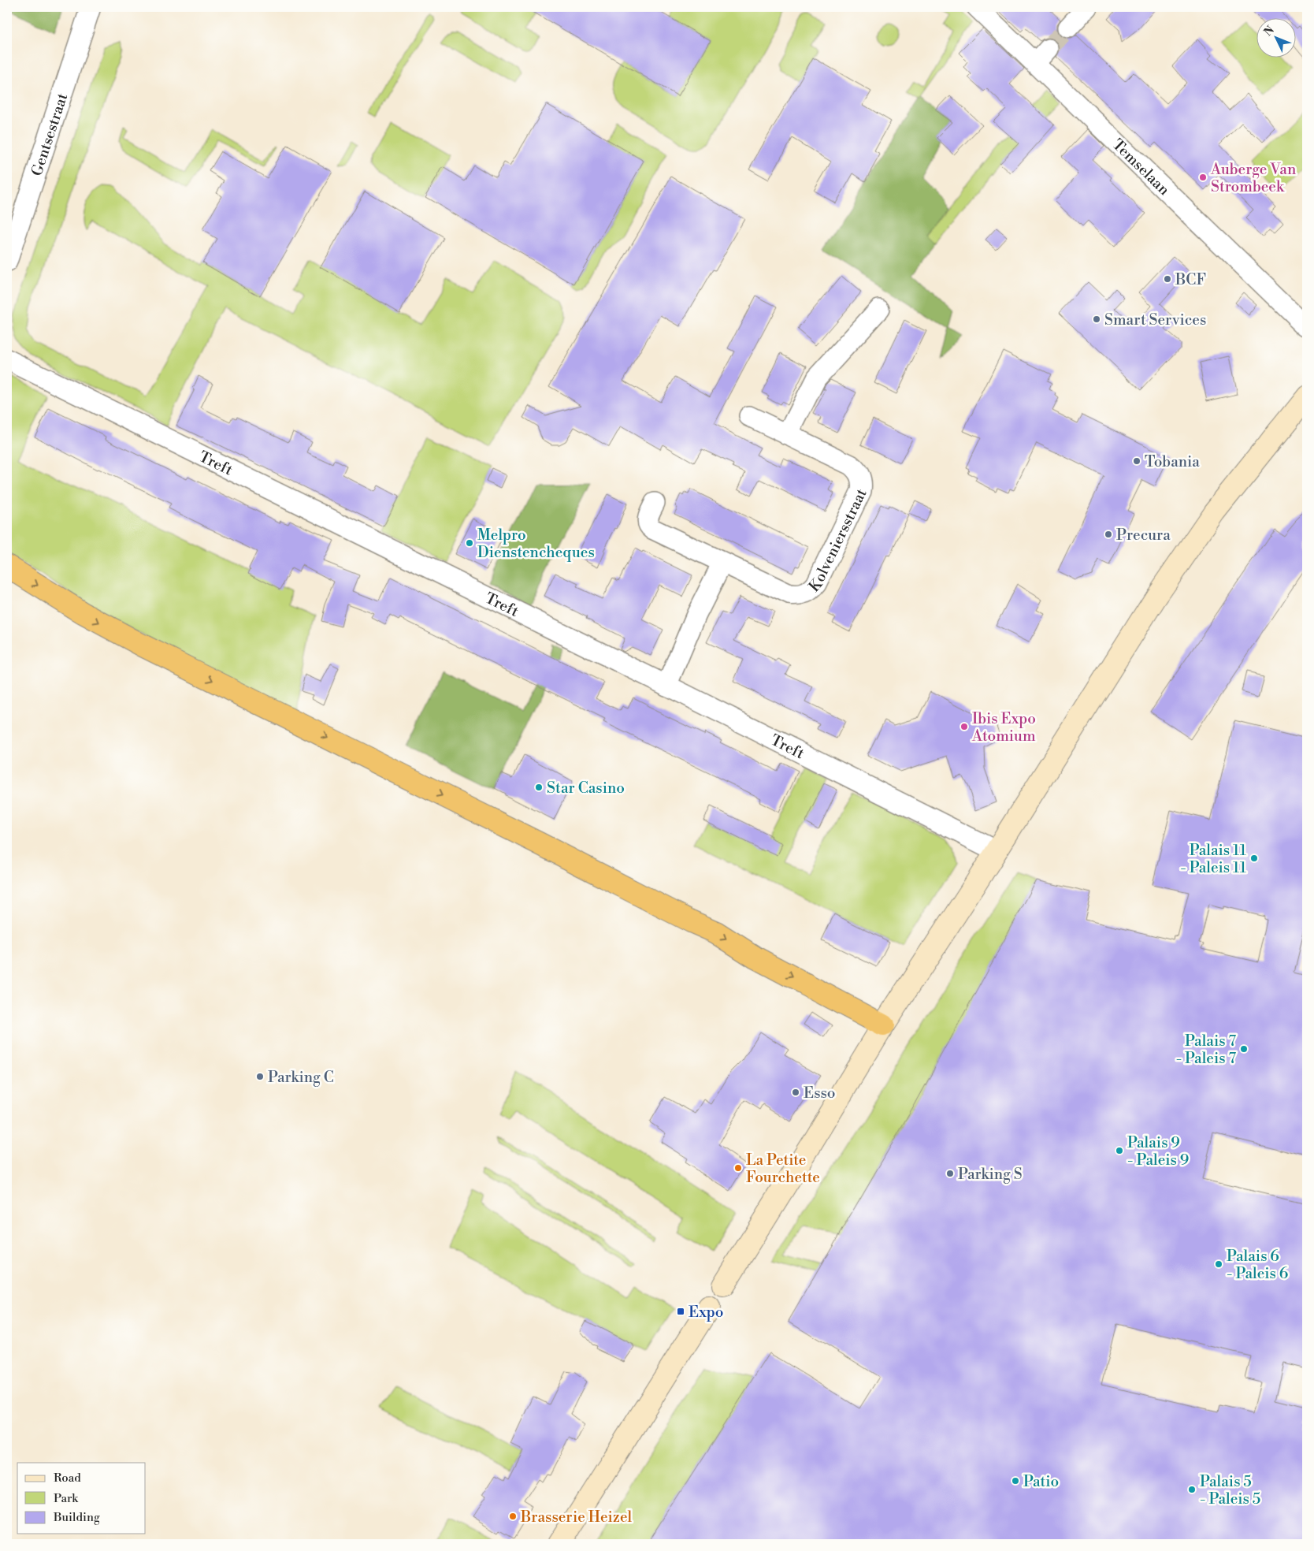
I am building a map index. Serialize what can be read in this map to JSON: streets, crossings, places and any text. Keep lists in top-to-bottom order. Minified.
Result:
{"streets":{"street":["Gentsestraat","Temselaan","Treft","Kolveniersstraat"]},"places":{"other":["Auberge Van Strombeek","BCF","Smart Services","Tobania","Precura","Melpro Dienstencheques","Ibis Expo Atomium","Star Casino","Palais 11 - Paleis 11","Palais 7 - Paleis 7","Parking C","Esso","Palais 9 - Paleis 9","La Petite Fourchette","Parking S","Palais 6 - Paleis 6","Patio","Palais 5 - Paleis 5","Brasserie Heizel"],"transit":["Expo"]},"legend":["Road","Park","Building"],"north":"top left"}
